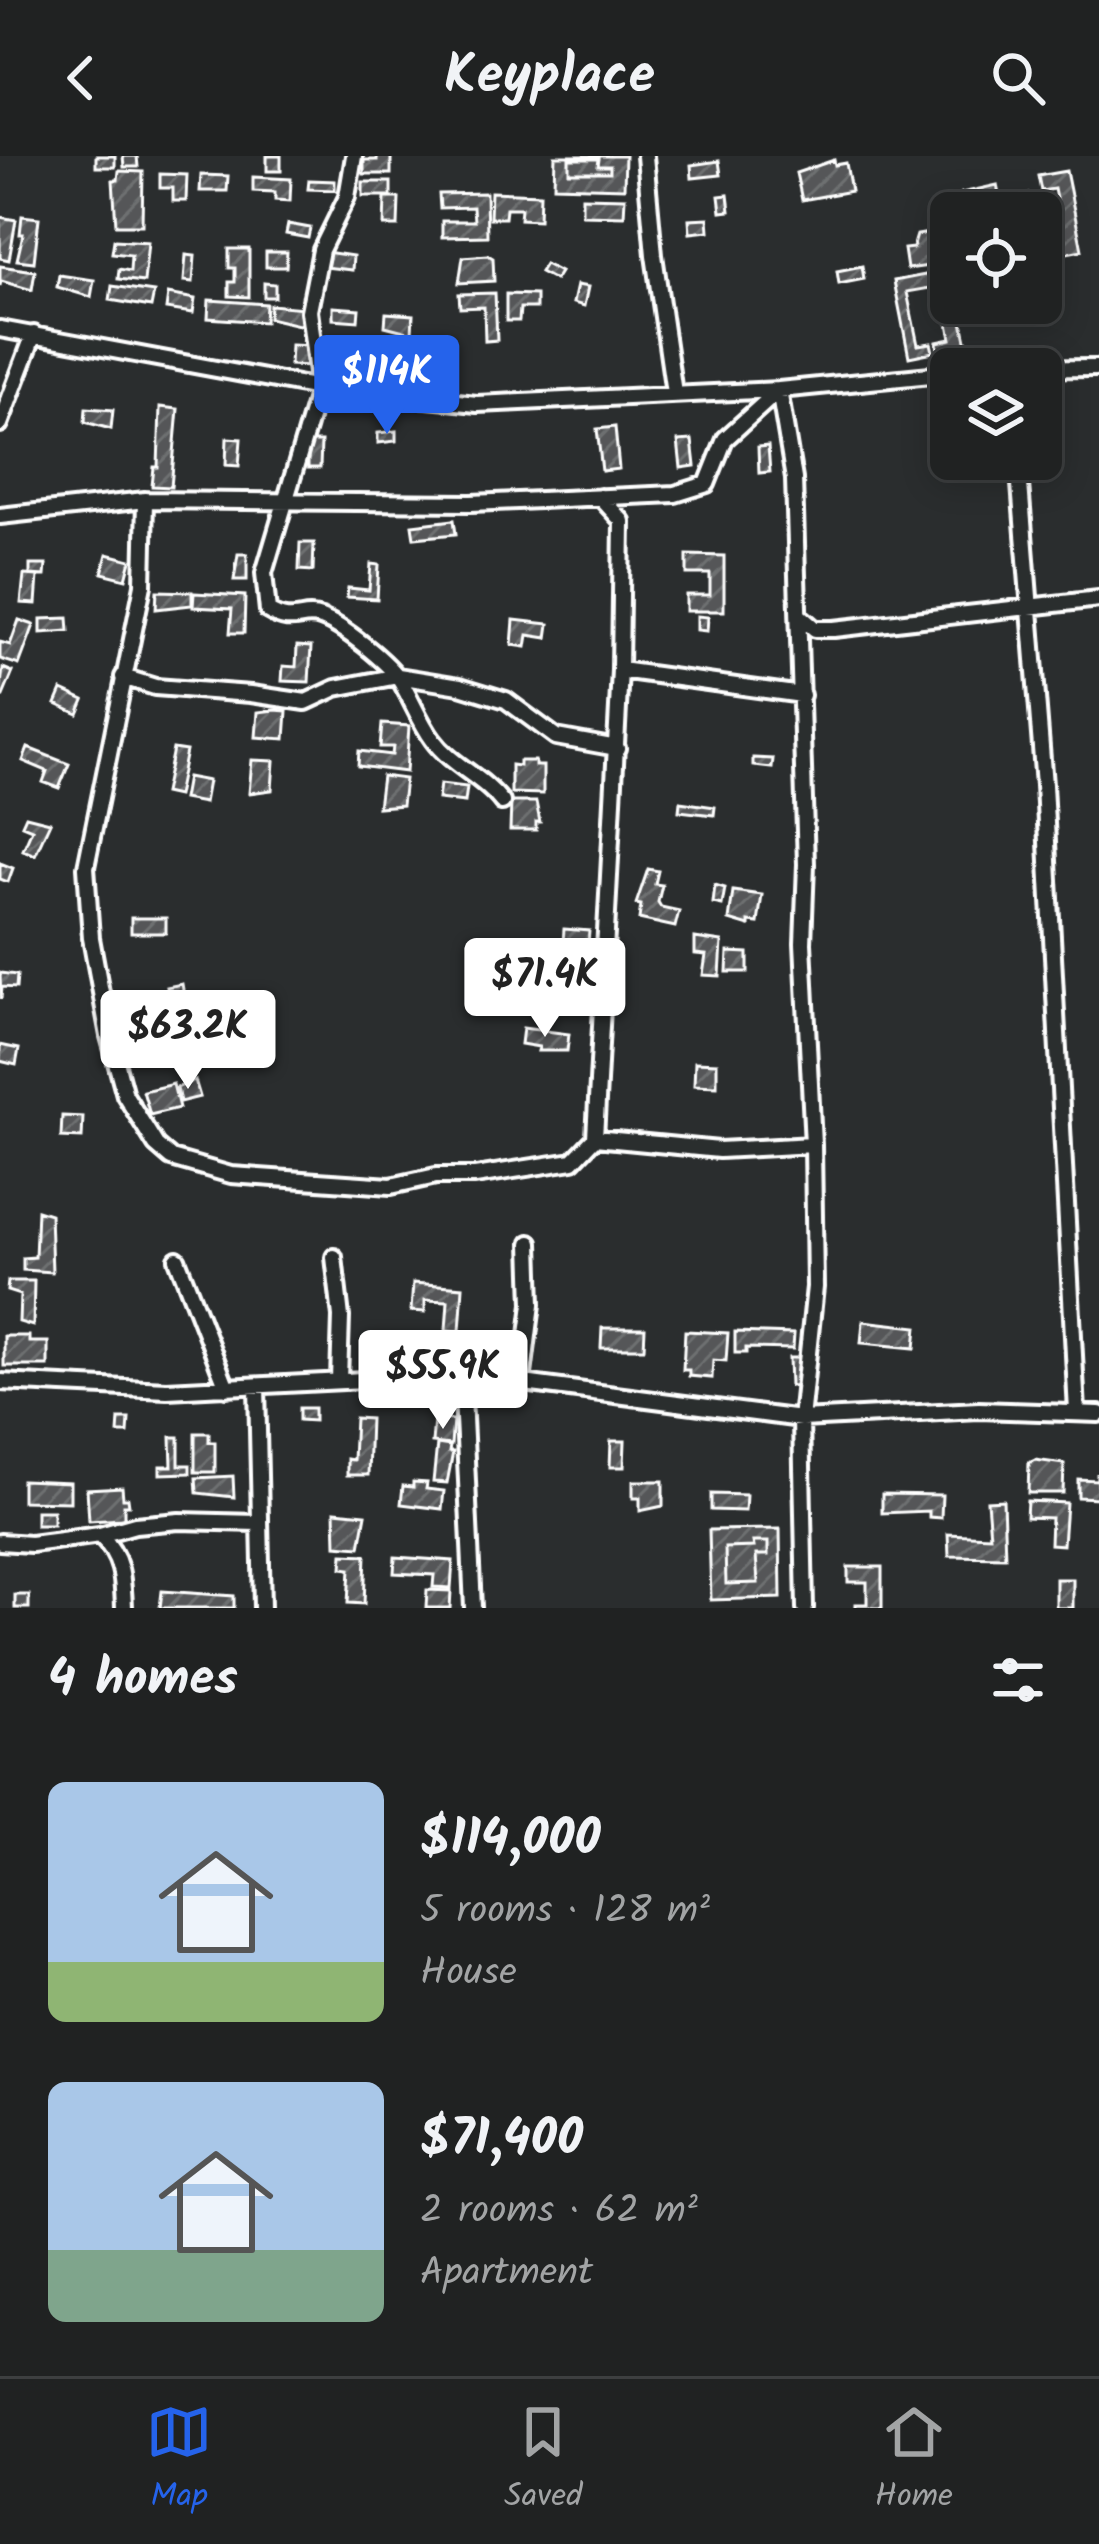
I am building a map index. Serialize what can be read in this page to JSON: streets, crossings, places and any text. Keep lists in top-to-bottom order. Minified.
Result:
{"page":{"header":"Keyplace","price":["$114K","$71.4K","$63.2K","$55.9K"],"heading":"4 homes","list":[{"name":"$114,000","note":"5 rooms · 128 m² · House"},{"name":"$71,400","note":"2 rooms · 62 m² · Apartment"}],"tabs":["Map","Saved","Home"]}}
